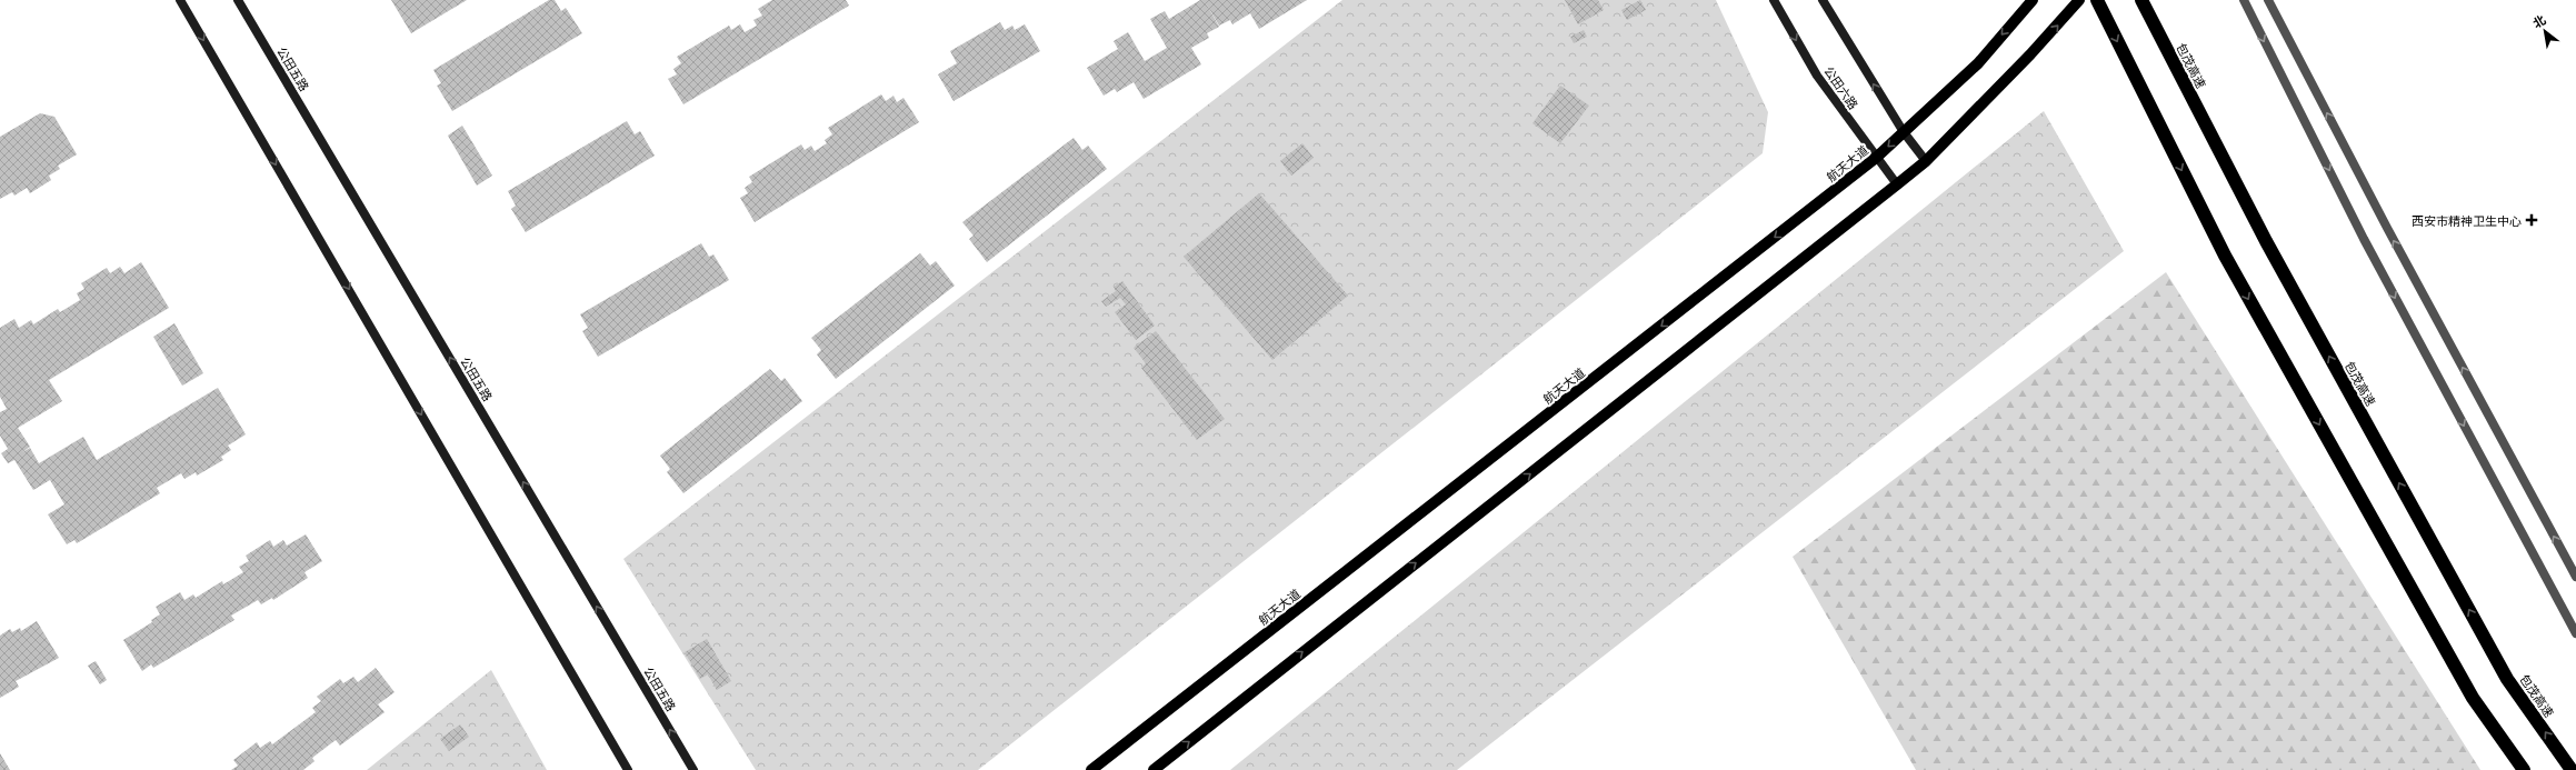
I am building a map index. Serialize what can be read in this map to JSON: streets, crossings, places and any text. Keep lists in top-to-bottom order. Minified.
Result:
{"streets":{"highway":["包茂高速"],"main road":["公田五路","公田六路","航天大道"]},"crossings":[["公田六路","航天大道"]],"places":{"health":["西安市精神卫生中心"]},"north":"top left"}
